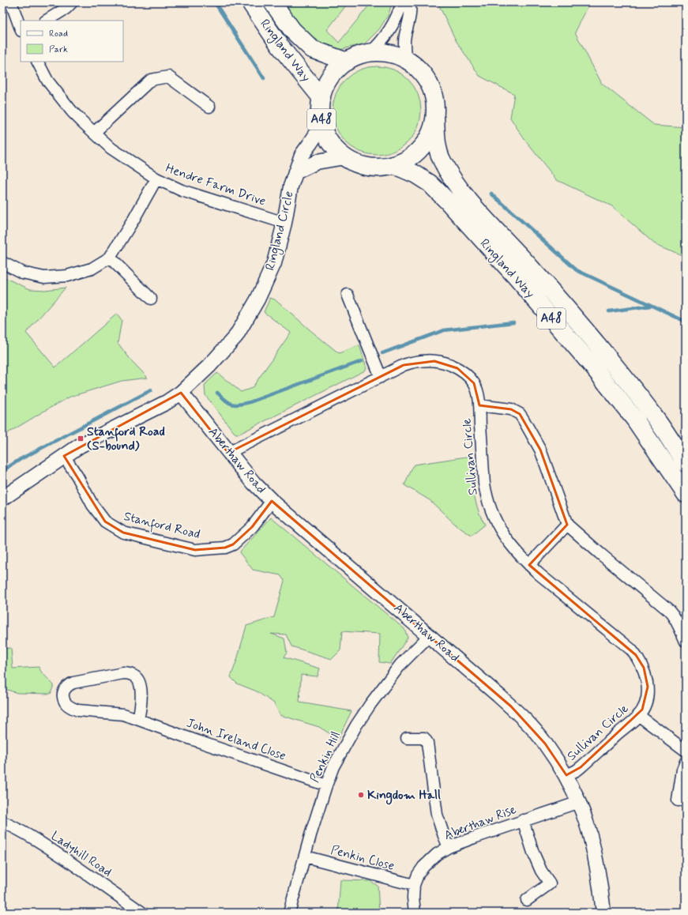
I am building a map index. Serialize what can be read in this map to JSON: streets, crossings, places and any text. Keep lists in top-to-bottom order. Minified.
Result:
{"streets":{"main road":["Ringland Way","A48"],"street":["Hendre Farm Drive","Ringland Circle","Sullivan Circle","Aberthaw Road","Stanford Road","John Ireland Close","Penkin Hill","Aberthaw Rise","Ladyhill Road","Penkin Close"]},"crossings":[["Ringland Way","Ringland Circle"],["Hendre Farm Drive","Ringland Circle"],["Ringland Circle","Aberthaw Road"],["Ringland Circle","Stanford Road"],["Sullivan Circle","Aberthaw Road"],["Aberthaw Road","Stanford Road"],["Aberthaw Road","Penkin Hill"],["Aberthaw Road","Aberthaw Rise"],["John Ireland Close","Penkin Hill"],["Penkin Hill","Penkin Close"],["Aberthaw Rise","Penkin Close"]],"places":{"transit":["Stanford Road (S-bound)"],"other":["Kingdom Hall"]},"legend":["Road","Park"]}
